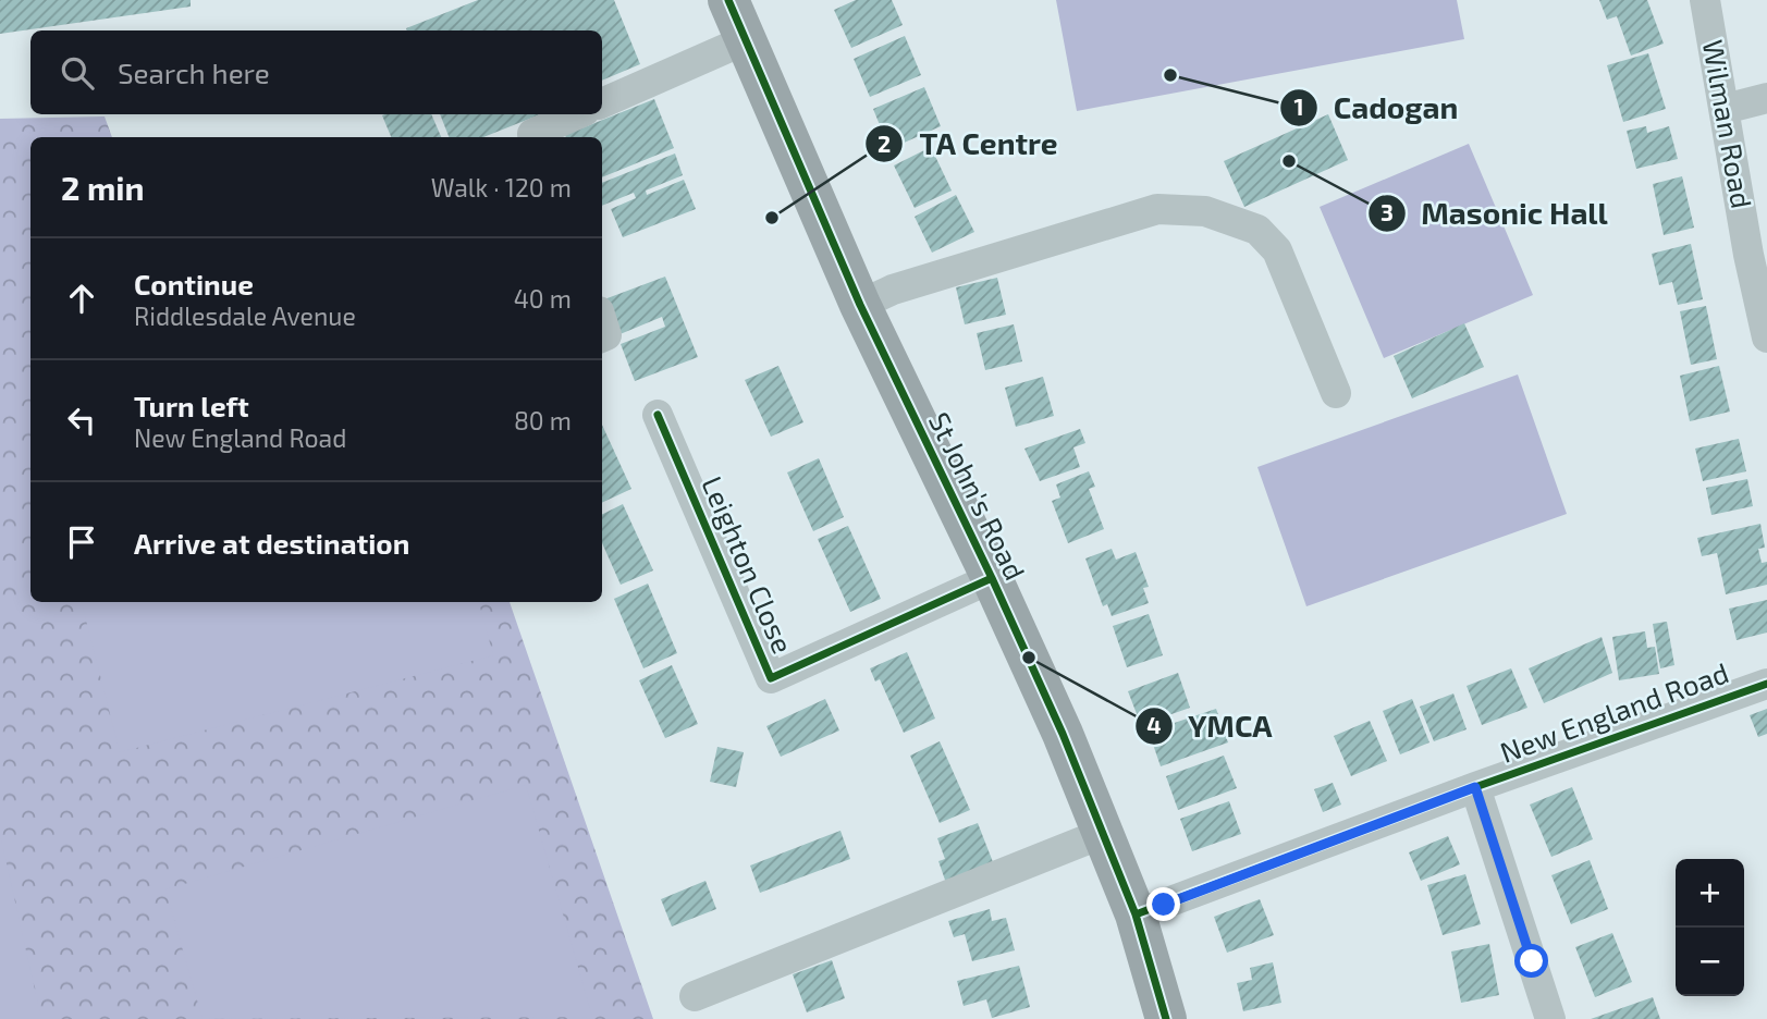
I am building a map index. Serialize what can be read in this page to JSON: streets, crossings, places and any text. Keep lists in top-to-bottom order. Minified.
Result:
{"streets":{"highway":["St John's Road"],"street":["Wilman Road","Leighton Close","New England Road"]},"crossings":[["St John's Road","Leighton Close"],["St John's Road","New England Road"]],"places":["Cadogan","Masonic Hall","TA Centre","YMCA"],"page":{"search":"Search here","heading":["2 min","Walk · 120 m"],"list":[["Continue","Riddlesdale Avenue","40 m"],["Turn left","New England Road","80 m"],"Arrive at destination"],"map_buttons":["+","−"]}}
